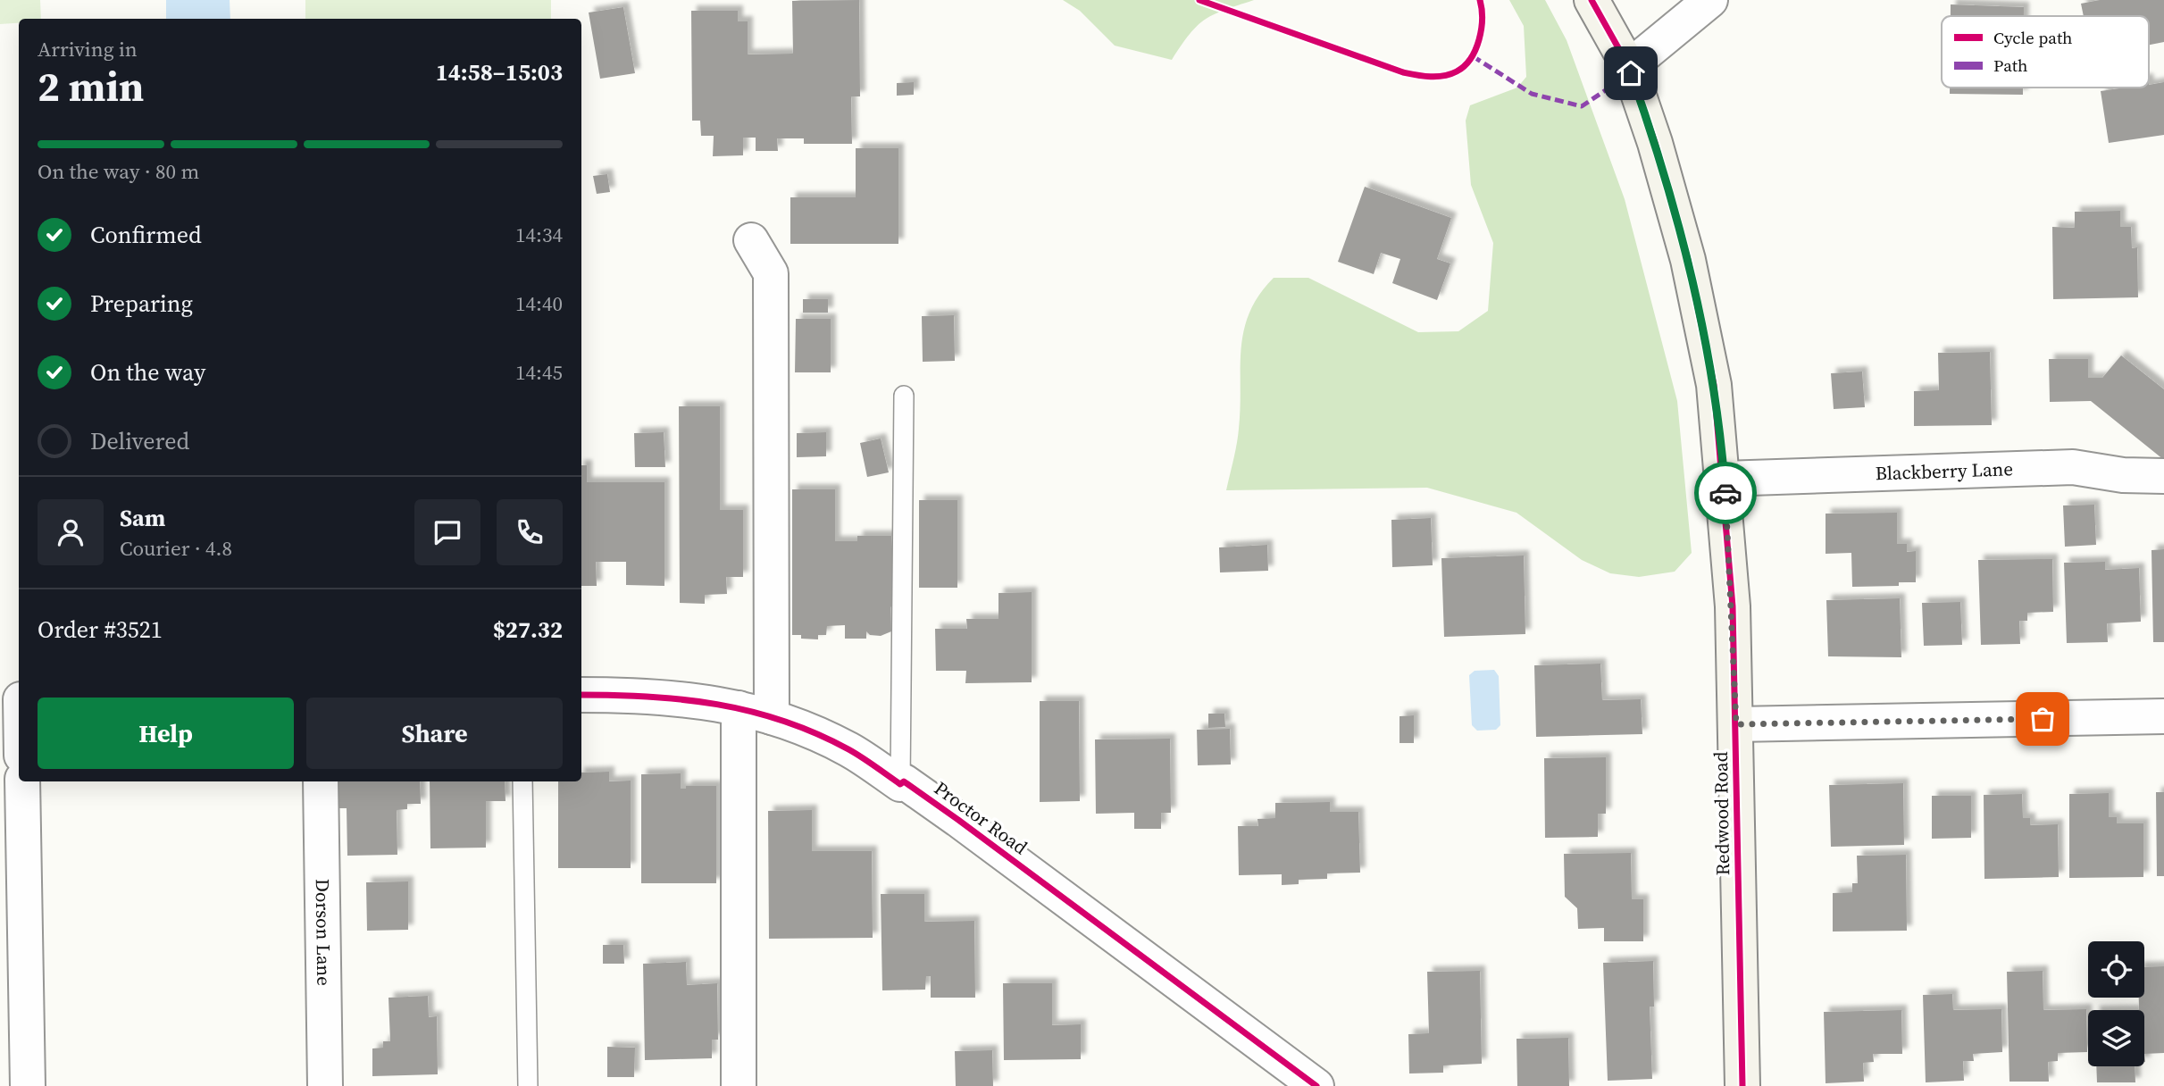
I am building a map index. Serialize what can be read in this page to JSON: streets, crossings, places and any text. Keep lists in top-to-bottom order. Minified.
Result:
{"streets":{"main road":["Redwood Road"],"street":["Blackberry Lane","Proctor Road","Dorson Lane"]},"crossings":[["Blackberry Lane","Redwood Road"]],"legend":["Cycle path","Path"],"page":{"heading":["2 min","Arriving in","14:58–15:03"],"panel":["Sam","Courier · 4.8","Order #3521","$27.32"],"bar":"On the way · 80 m","list":[["Confirmed","14:34"],["Preparing","14:40"],["On the way","14:45"],"Delivered"],"buttons":["Help","Share"]}}
